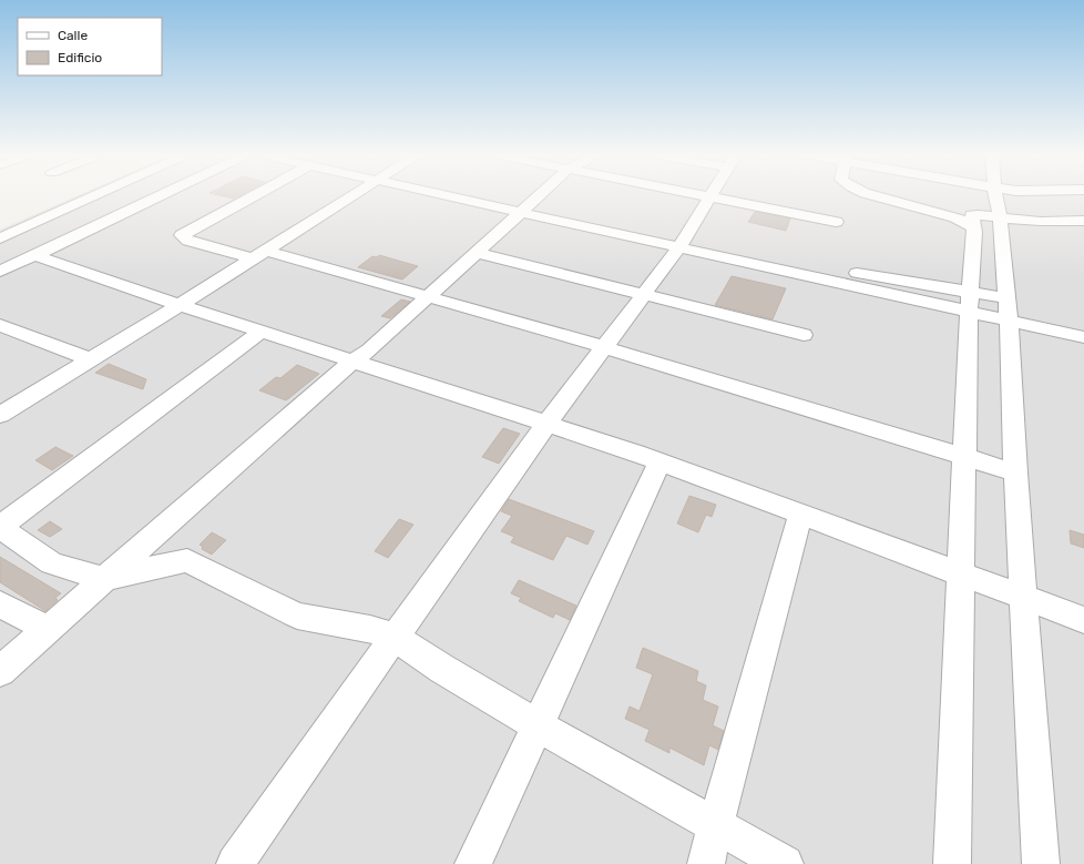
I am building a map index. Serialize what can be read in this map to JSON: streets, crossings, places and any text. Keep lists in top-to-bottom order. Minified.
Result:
{"legend":["Calle","Edificio"]}
